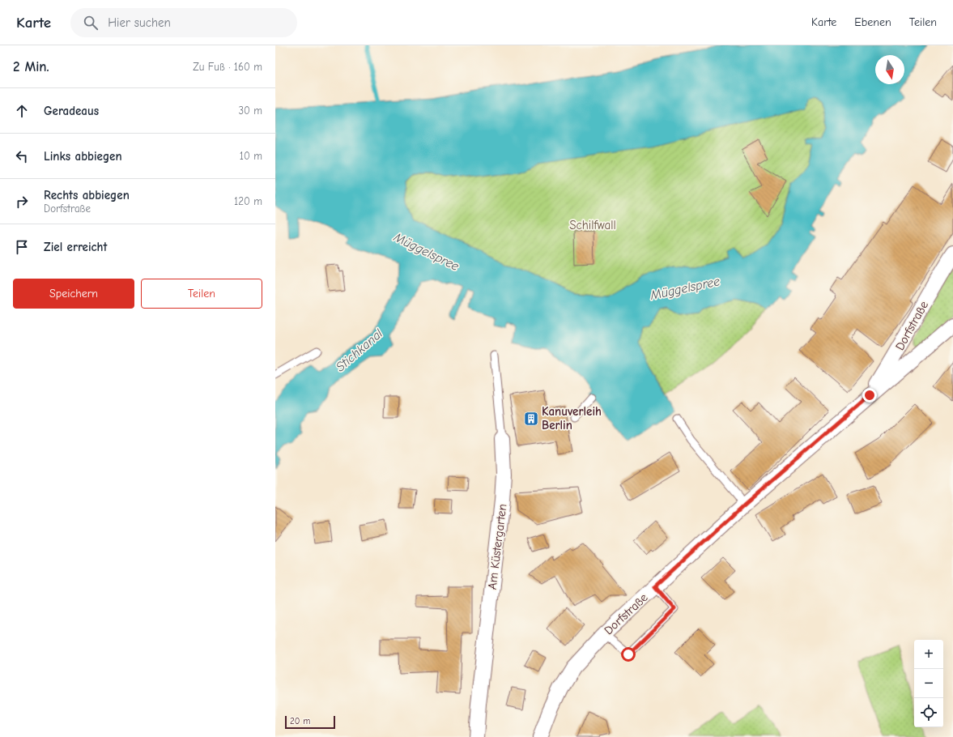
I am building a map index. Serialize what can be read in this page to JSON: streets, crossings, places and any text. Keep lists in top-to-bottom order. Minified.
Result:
{"streets":{"street":["Dorfstraße","Am Küstergarten"]},"water":["Müggelspree","Stichkanal"],"parks":["Schilfwall"],"places":{"building":["Kanuverleih Berlin"]},"scale_bar":"20 m","north":"bottom","page":{"header":"Karte","search":"Hier suchen","nav":["Karte","Ebenen","Teilen"],"heading":["2 Min.","Zu Fuß · 160 m"],"list":[["Geradeaus","30 m"],["Links abbiegen","10 m"],["Rechts abbiegen","Dorfstraße","120 m"],"Ziel erreicht"],"buttons":["Speichern","Teilen"],"map_buttons":["+","−"],"scale":"20 m"}}
